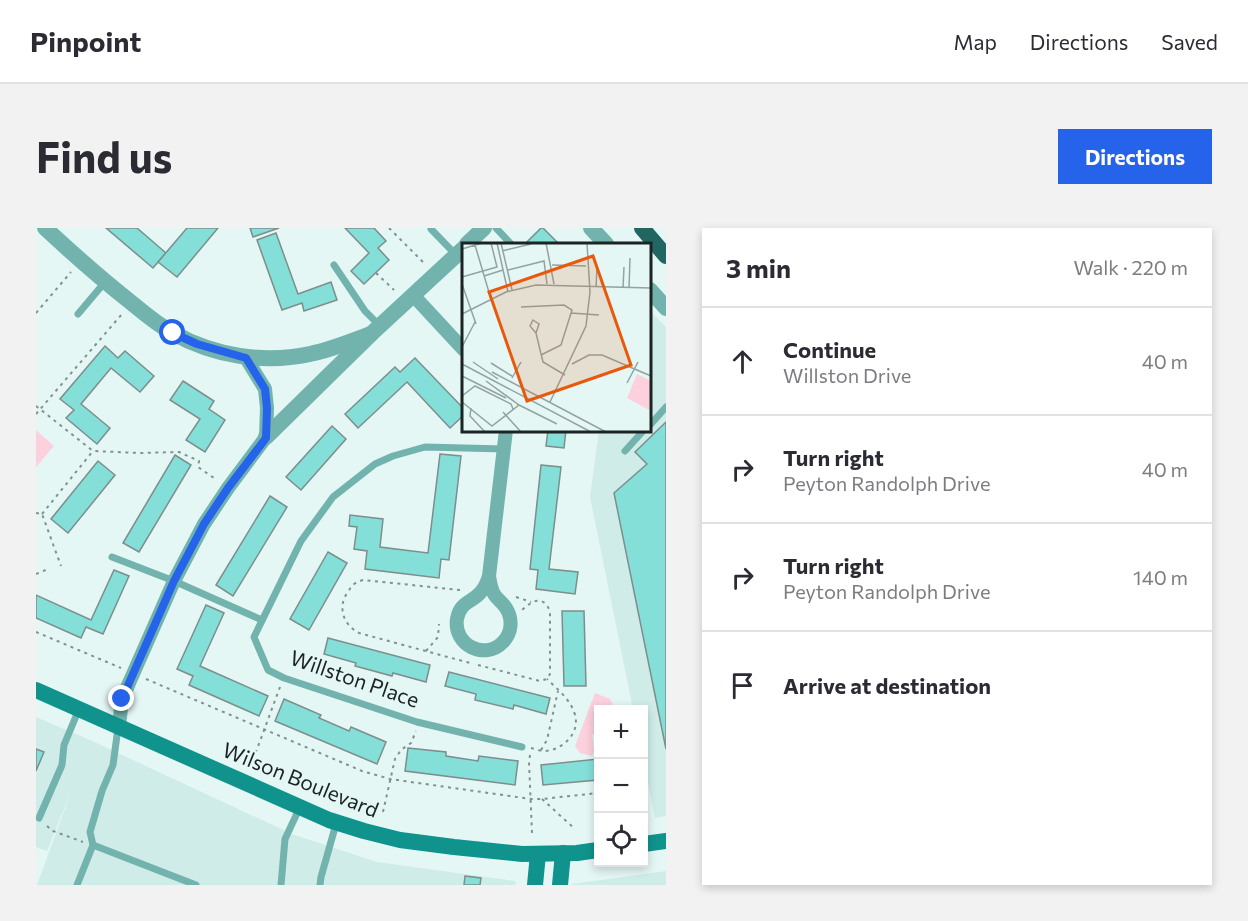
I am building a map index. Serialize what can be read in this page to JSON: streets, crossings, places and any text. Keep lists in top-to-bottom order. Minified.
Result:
{"streets":{"main road":["Wilson Boulevard"],"lane":["Willston Place"]},"page":{"header":"Pinpoint","nav":["Map","Directions","Saved"],"buttons":"Directions","title":"Find us","heading":["3 min","Walk · 220 m"],"list":[["Continue","Willston Drive","40 m"],["Turn right","Peyton Randolph Drive","40 m"],["Turn right","Peyton Randolph Drive","140 m"],"Arrive at destination"],"map_buttons":["+","−"]}}
